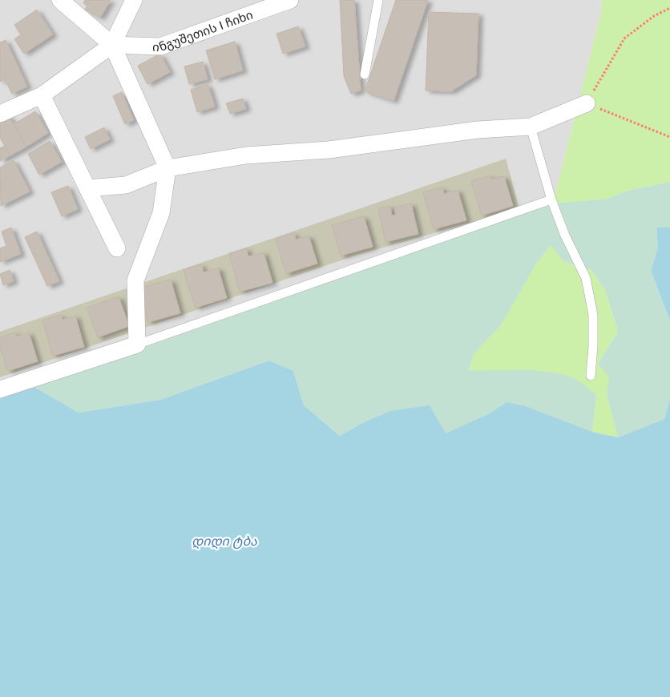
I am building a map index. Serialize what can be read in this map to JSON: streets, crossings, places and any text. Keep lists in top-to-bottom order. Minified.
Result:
{"streets":{"street":["ინგუშეთის I ჩიხი"]},"water":["დიდი ტბა"]}
